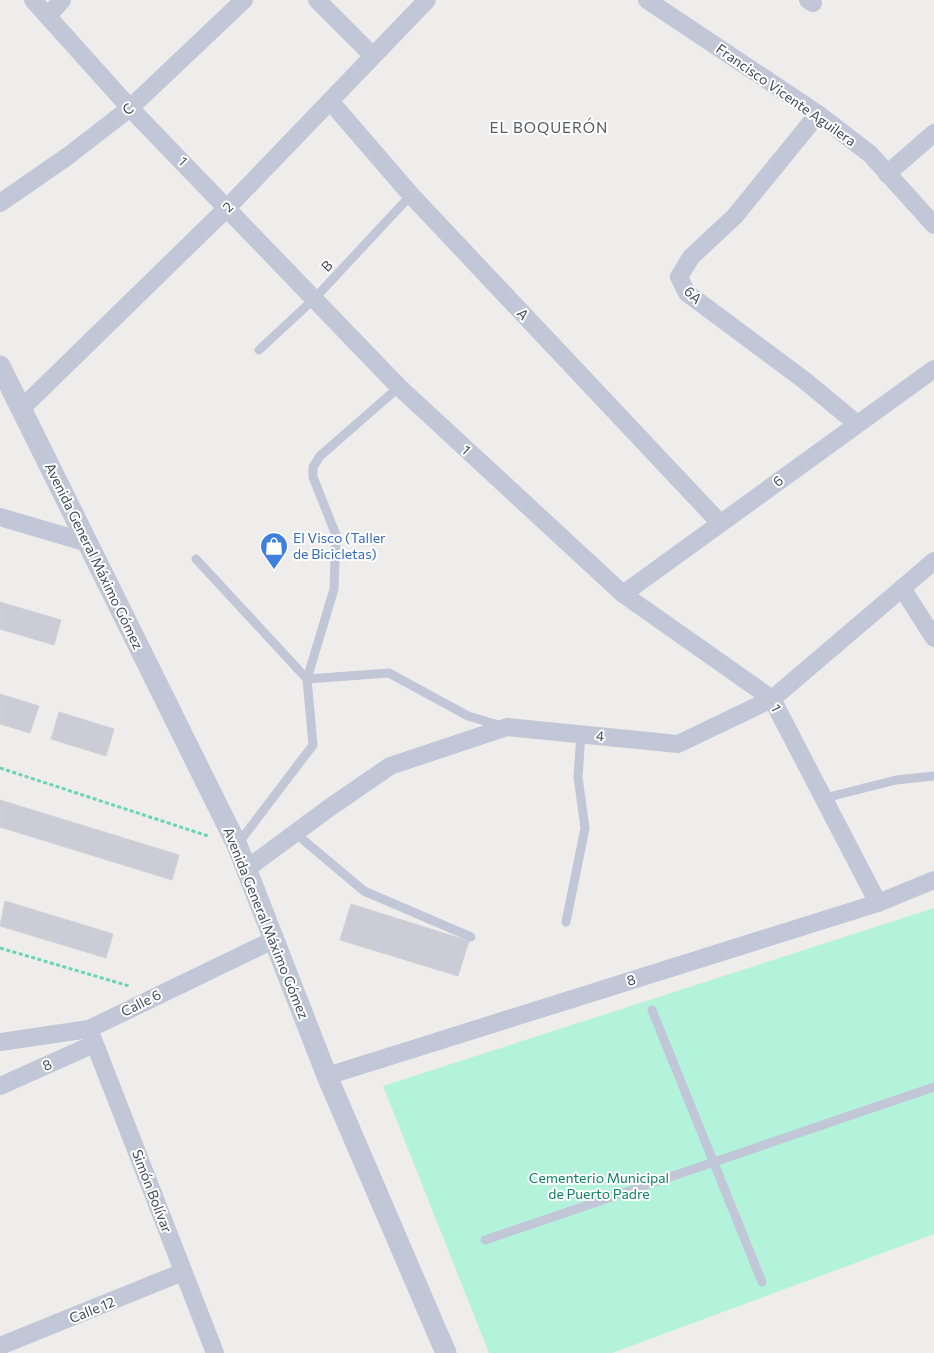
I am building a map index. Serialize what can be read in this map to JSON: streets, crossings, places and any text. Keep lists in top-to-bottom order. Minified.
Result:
{"streets":{"street":["Francisco Vicente Aguilera","C","1","2","6A","A","6","Avenida General Máximo Gómez","4","8","Calle 6","Simón Bolívar","Calle 12"],"lane":["B"]},"crossings":[["Francisco Vicente Aguilera","6A"],["C","1"],["1","2"],["1","B"],["1","6"],["1","4"],["1","8"],["2","A"],["2","Avenida General Máximo Gómez"],["B","A"],["6A","6"],["A","6"],["Avenida General Máximo Gómez","4"],["Avenida General Máximo Gómez","8"],["Avenida General Máximo Gómez","Calle 6"],["8","Calle 6"],["8","Simón Bolívar"],["Calle 6","Simón Bolívar"],["Simón Bolívar","Calle 12"]],"districts":["EL BOQUERÓN"],"parks":["Cementerio Municipal de Puerto Padre"],"places":{"shop":["El Visco (Taller de Bicicletas)"]}}
